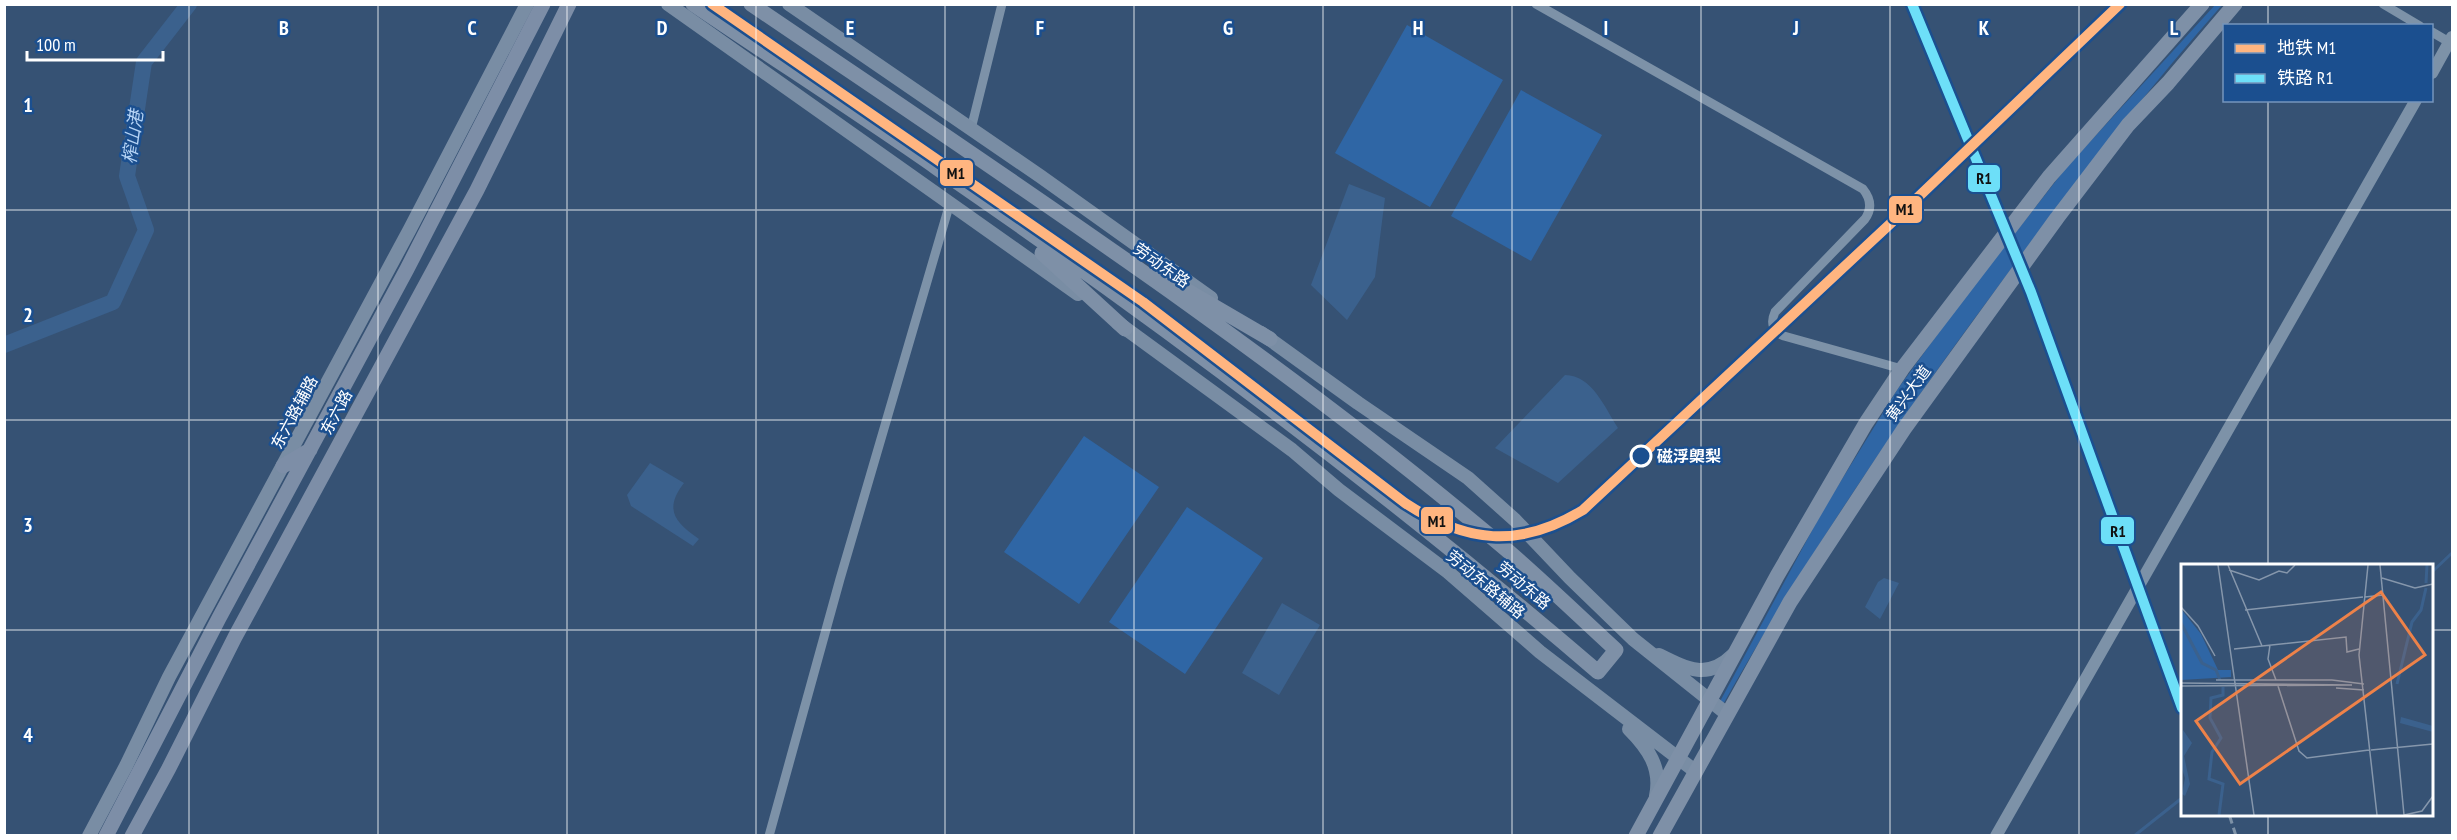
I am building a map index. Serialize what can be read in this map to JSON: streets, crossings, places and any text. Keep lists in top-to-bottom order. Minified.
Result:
{"streets":{"highway":["劳动东路","黄兴大道"],"main road":["东六路辅路","东六路","劳动东路辅路"]},"crossings":[["黄兴大道","劳动东路辅路"]],"water":["榨山港"],"places":["磁浮㮾梨"],"lines":["metro line M1","rail line R1"],"legend":["地铁 M1","铁路 R1"],"scale_bar":"100 m","grid":{"columns":["B","C","D","E","F","G","H","I","J","K","L"],"rows":["1","2","3","4"]}}
